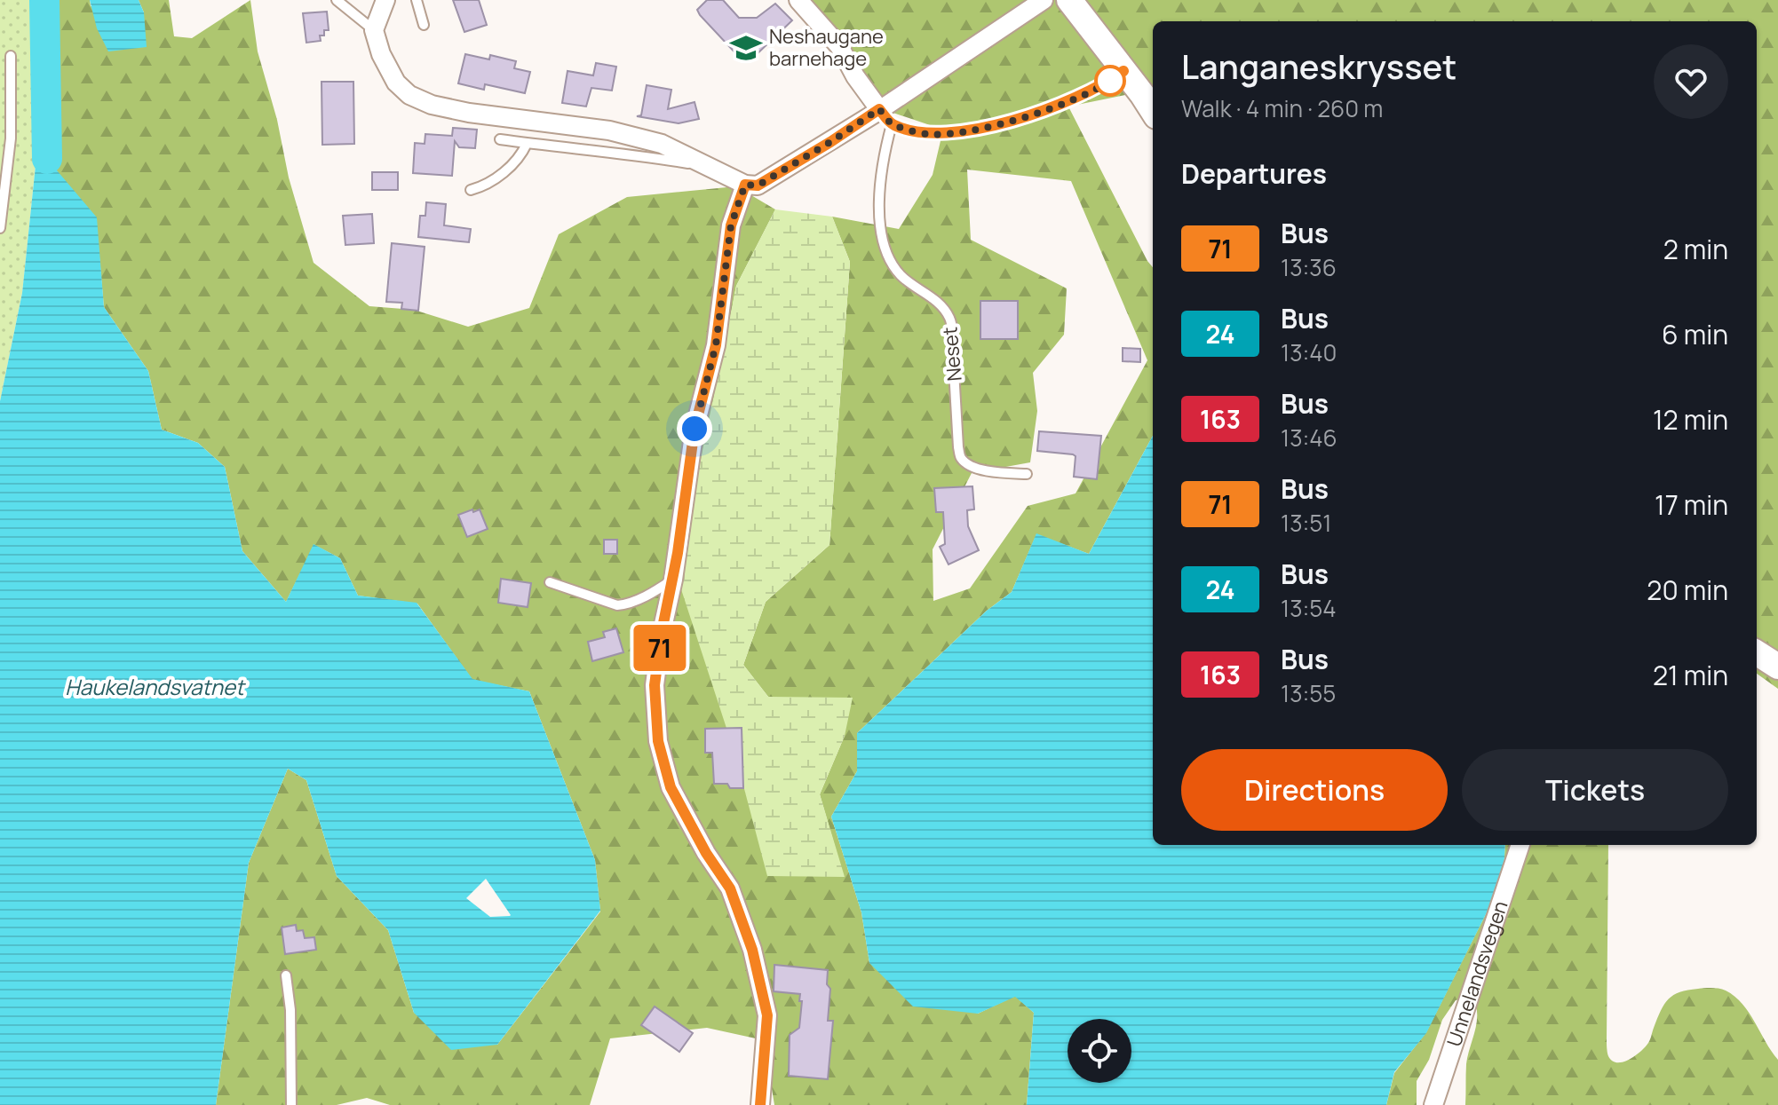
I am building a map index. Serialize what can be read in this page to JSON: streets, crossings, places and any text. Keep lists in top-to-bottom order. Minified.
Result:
{"streets":{"street":["Unnelandsvegen"],"lane":["Neset"]},"water":["Haukelandsvatnet"],"places":{"school or university":["Neshaugane barnehage"]},"lines":["bus line 71"],"page":{"on_map":"71","heading":[["Langaneskrysset","Walk · 4 min · 260 m"],"Departures"],"list":[{"mark":"71","name":"Bus","note":"13:36","value":"2 min"},{"mark":"24","name":"Bus","note":"13:40","value":"6 min"},{"mark":"163","name":"Bus","note":"13:46","value":"12 min"},{"mark":"71","name":"Bus","note":"13:51","value":"17 min"},{"mark":"24","name":"Bus","note":"13:54","value":"20 min"},{"mark":"163","name":"Bus","note":"13:55","value":"21 min"}],"buttons":["Directions","Tickets"]}}
